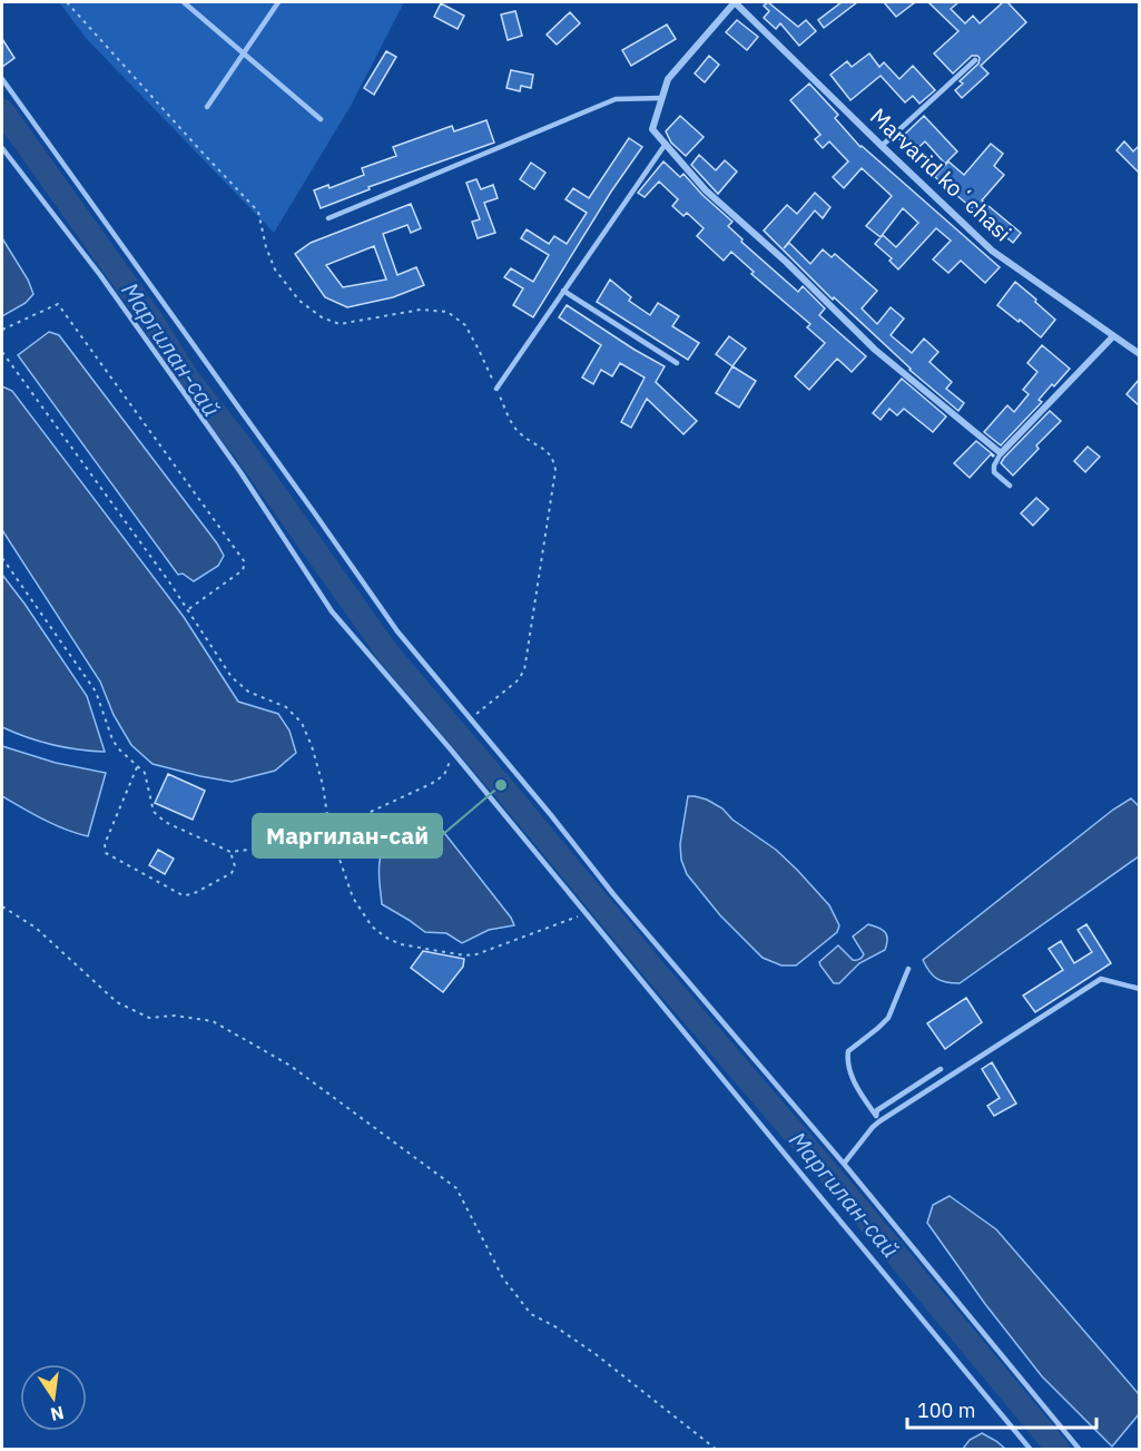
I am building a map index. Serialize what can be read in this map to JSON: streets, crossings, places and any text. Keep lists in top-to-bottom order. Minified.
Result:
{"streets":{"street":["Marvarid koʻchasi"]},"water":["Маргилан-сай"],"places":["Маргилан-сай"],"scale_bar":"100 m","north":"bottom"}
